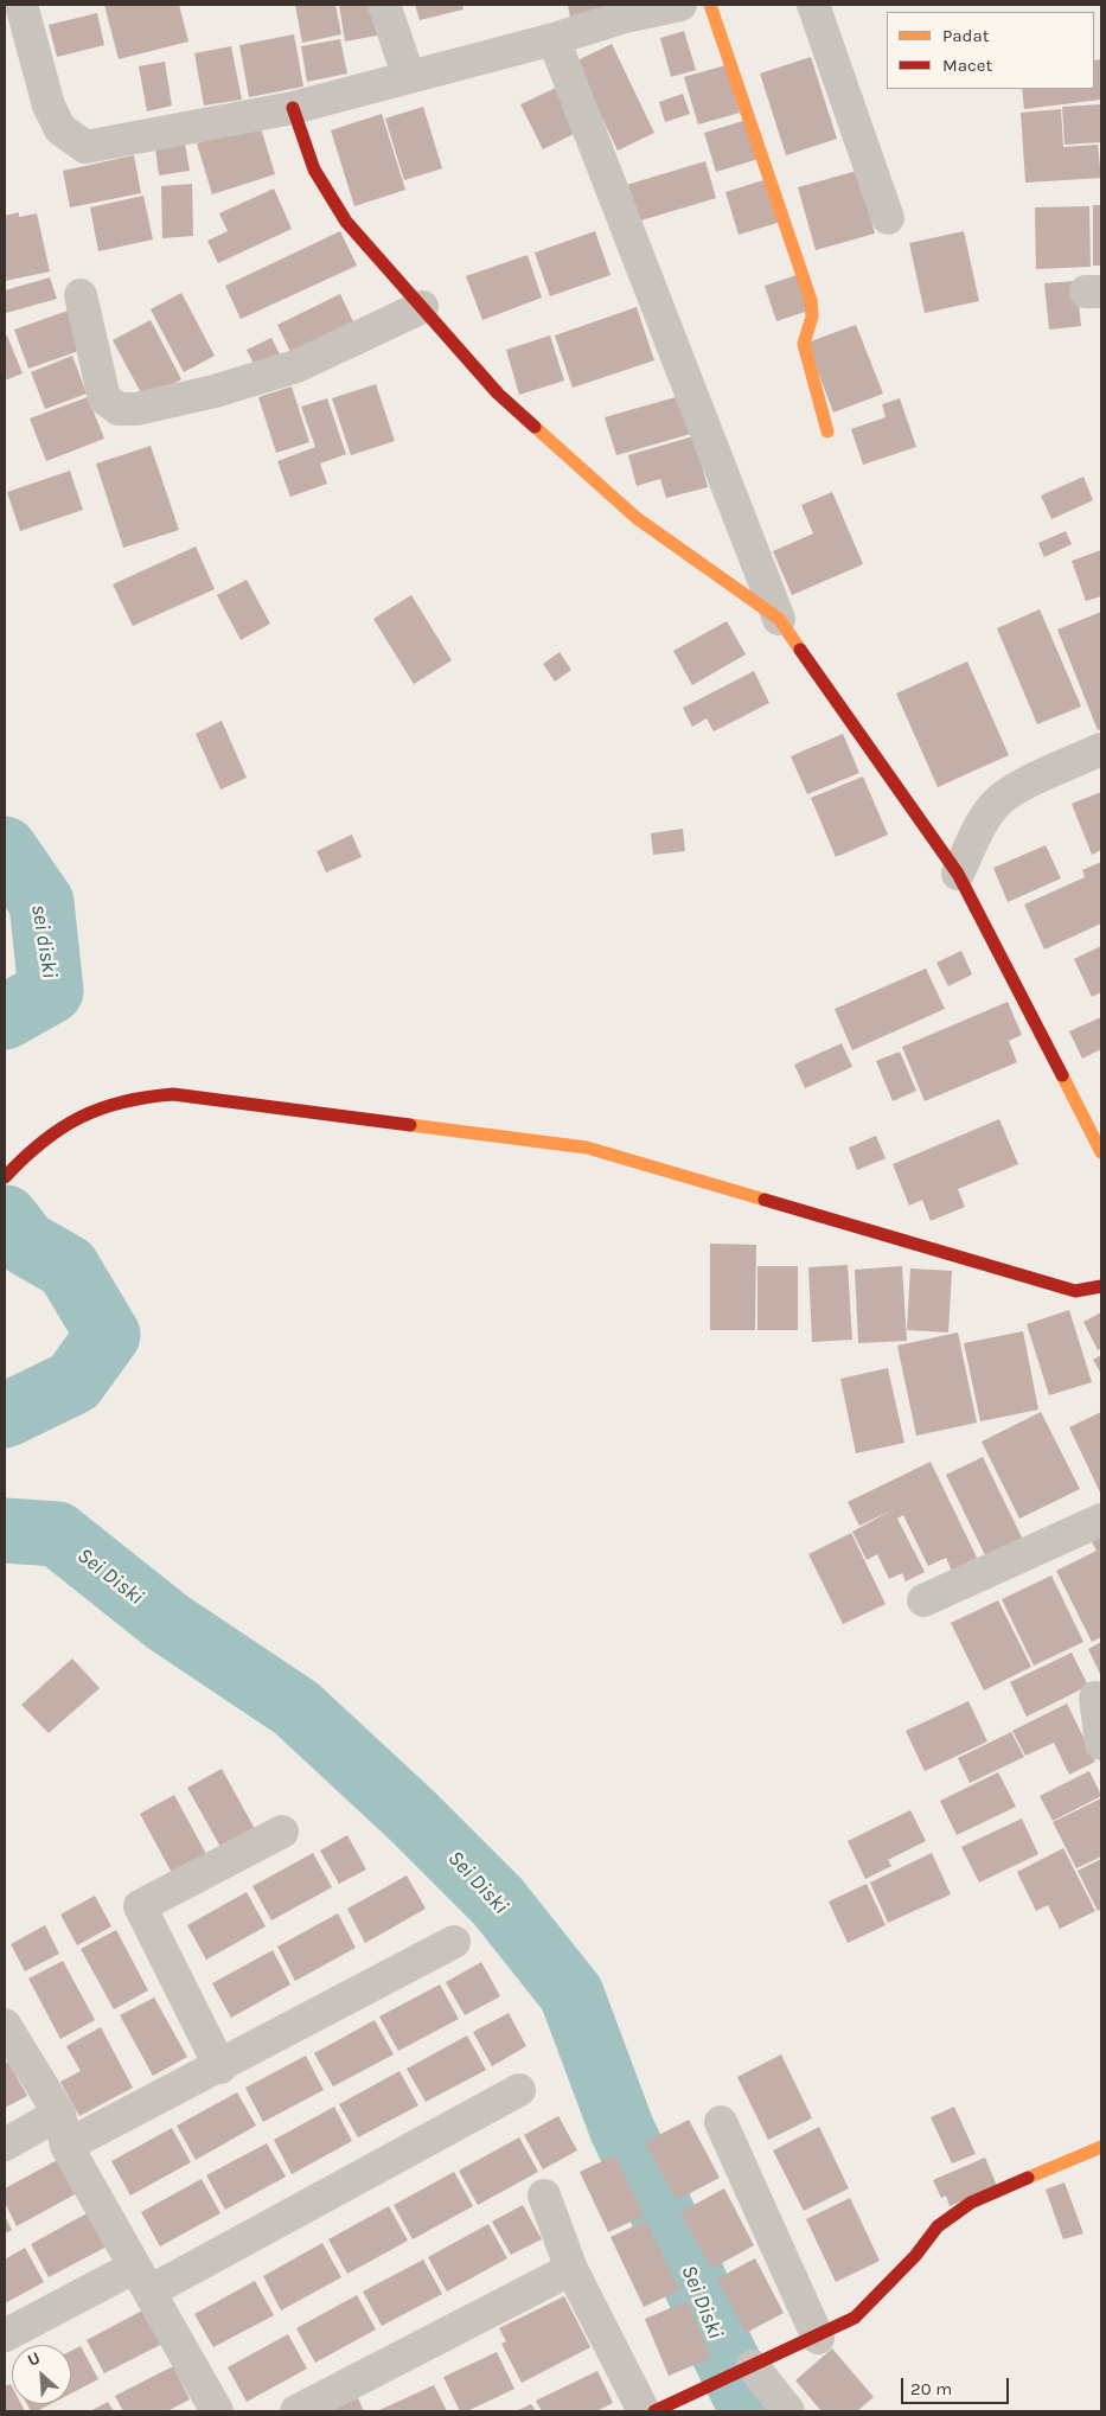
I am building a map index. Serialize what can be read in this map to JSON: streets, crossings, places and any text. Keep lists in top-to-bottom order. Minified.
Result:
{"water":["sei diski","Sei Diski"],"legend":["Padat","Macet"],"scale_bar":"20 m","north":"top left"}
